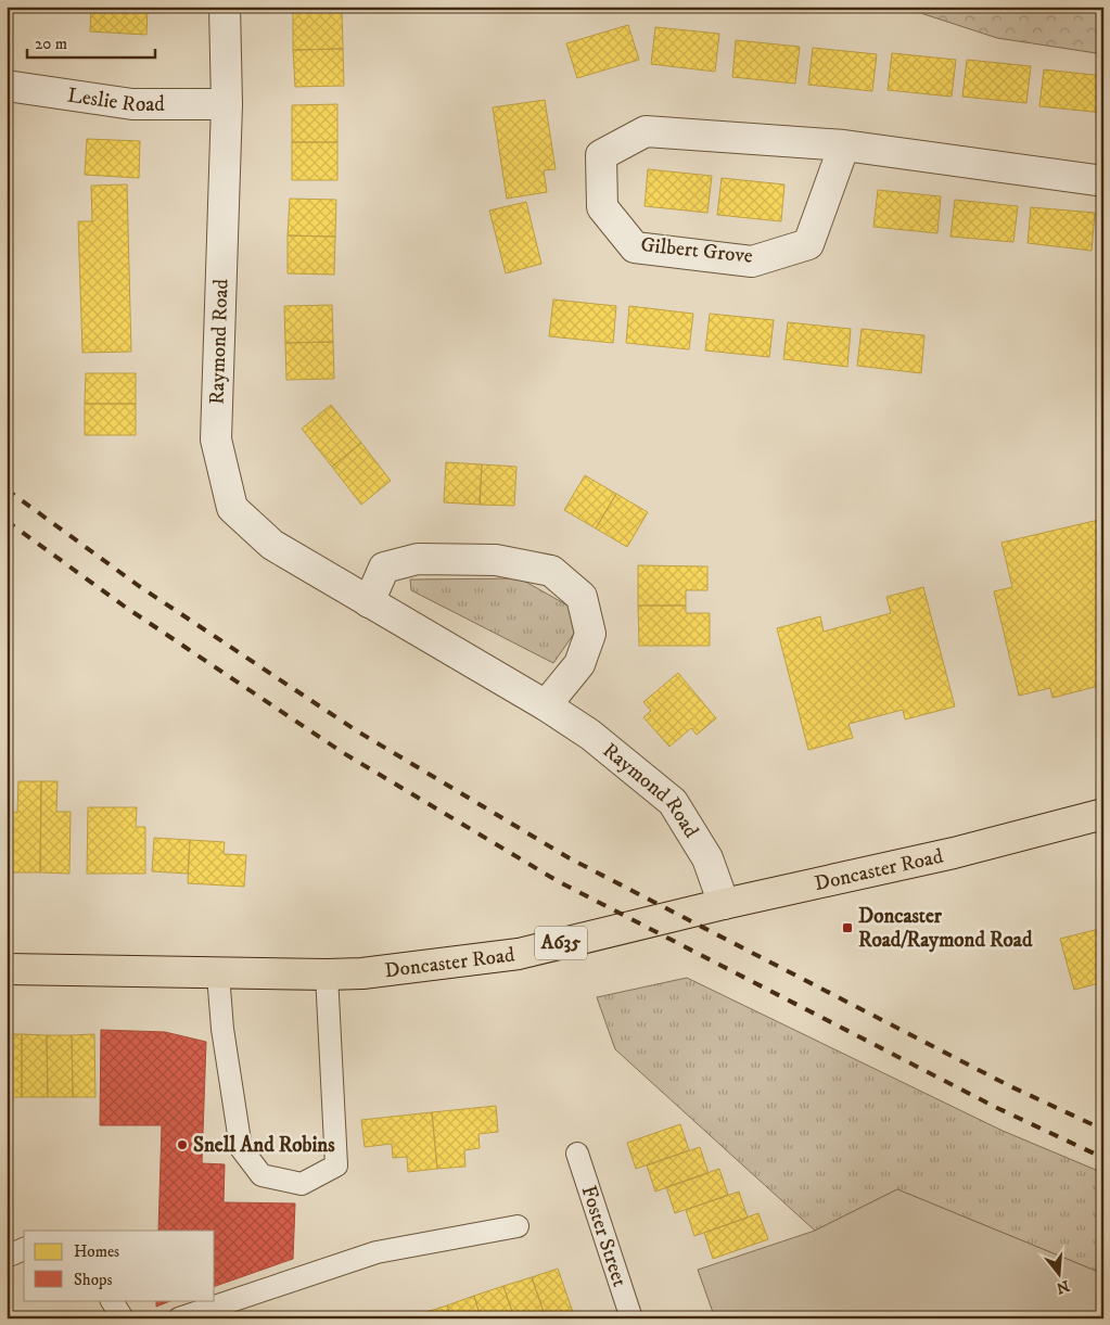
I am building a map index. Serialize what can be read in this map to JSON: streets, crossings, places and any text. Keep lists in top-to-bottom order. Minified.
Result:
{"streets":{"highway":["Doncaster Road","A635"],"street":["Leslie Road","Gilbert Grove","Raymond Road"],"lane":["Foster Street"]},"crossings":[["Leslie Road","Raymond Road"],["Raymond Road","Doncaster Road"]],"places":{"transit":["Doncaster Road/Raymond Road"],"other":["Snell And Robins"]},"legend":["Homes","Shops"],"scale_bar":"20 m","north":"bottom"}
